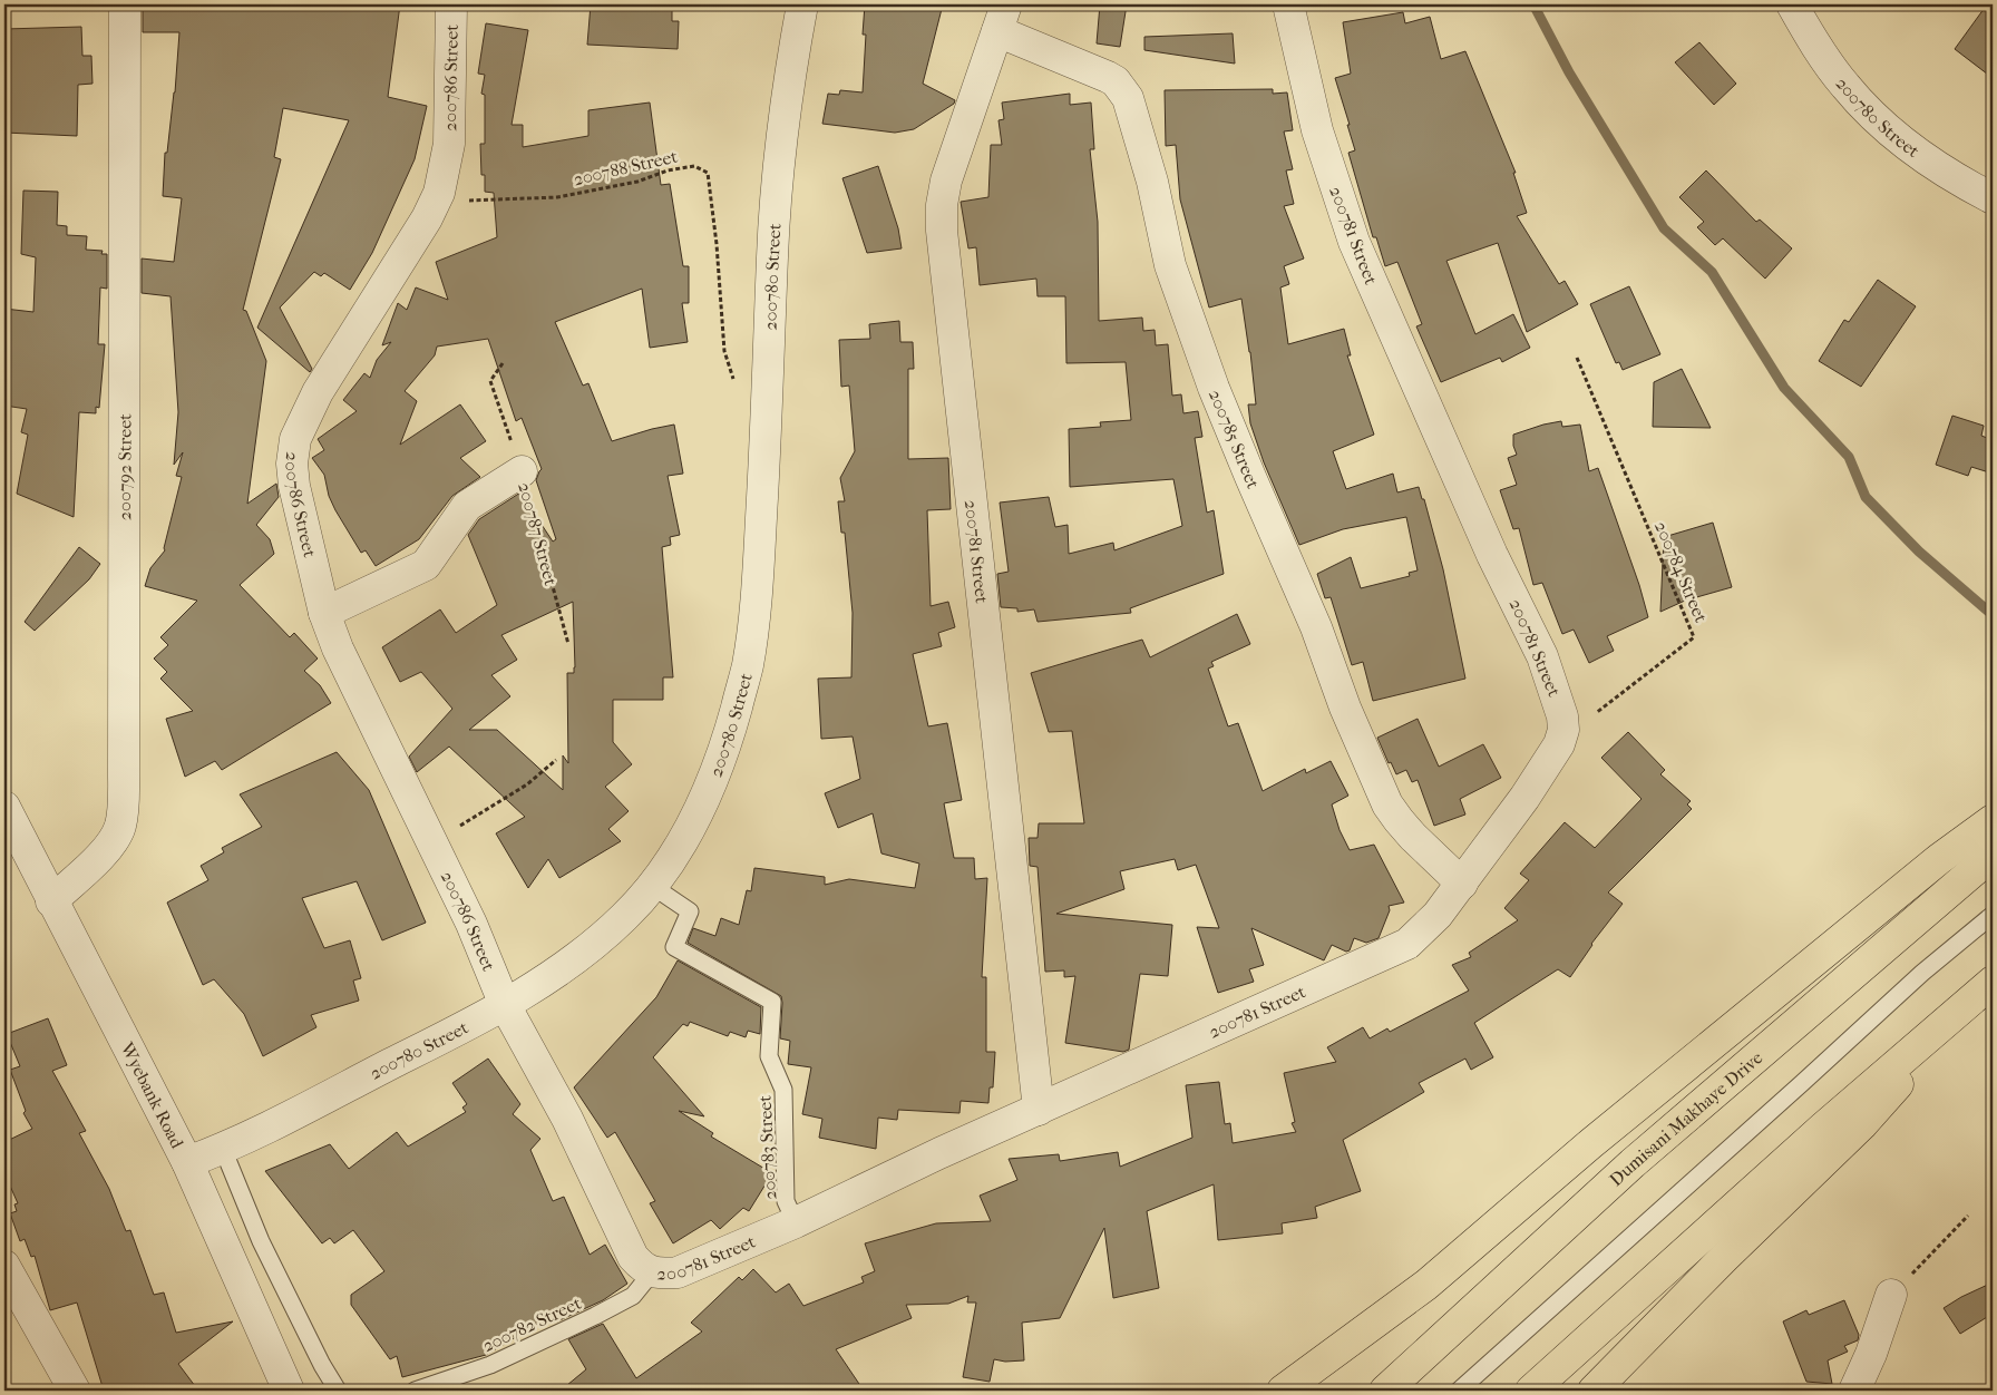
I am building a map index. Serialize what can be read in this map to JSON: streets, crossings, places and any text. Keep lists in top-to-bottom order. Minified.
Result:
{"streets":{"main road":["Dumisani Makhaye Drive"],"street":["200786 Street","200780 Street","200781 Street","200785 Street","200792 Street","200787 Street","Wyebank Road"],"lane":["200783 Street","200782 Street"],"path":["200788 Street","200784 Street"]},"crossings":[["200786 Street","200780 Street"],["200786 Street","200788 Street"],["200786 Street","200781 Street"],["200786 Street","200787 Street"],["200780 Street","200788 Street"],["200780 Street","200781 Street"],["200780 Street","Wyebank Road"],["200780 Street","200783 Street"],["200781 Street","200785 Street"],["200781 Street","200784 Street"],["200781 Street","200783 Street"],["200781 Street","200782 Street"],["200792 Street","Wyebank Road"]]}
